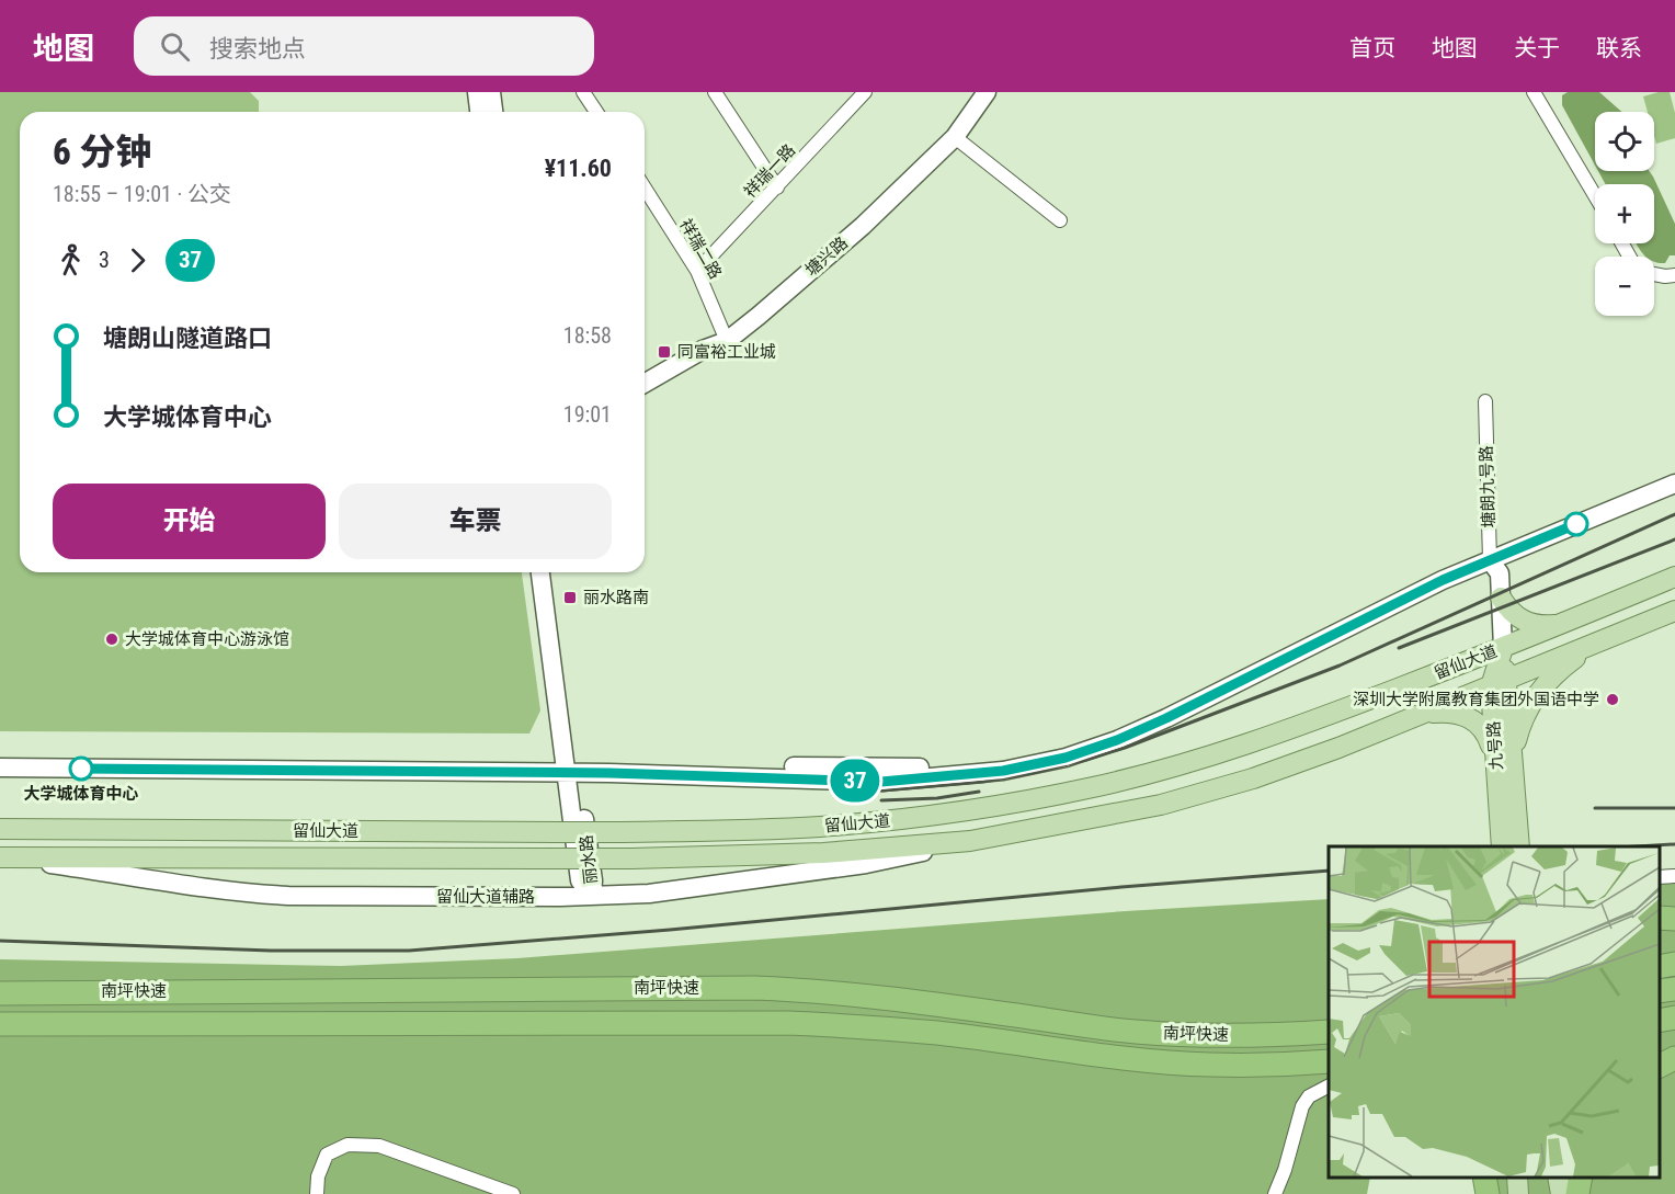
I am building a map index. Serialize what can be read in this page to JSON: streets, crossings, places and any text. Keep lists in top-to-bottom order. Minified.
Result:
{"streets":{"highway":["南坪快速"],"main road":["塘兴路","塘朗九号路","留仙大道","九号路","丽水路","留仙大道辅路"],"street":["祥瑞一路","祥瑞二路"]},"crossings":[["祥瑞一路","祥瑞二路"],["祥瑞二路","塘兴路"],["塘朗九号路","留仙大道"],["塘朗九号路","九号路"],["留仙大道","九号路"],["留仙大道","留仙大道辅路"],["丽水路","留仙大道辅路"]],"places":{"transit":["同富裕工业城","丽水路南"],"other":["大学城体育中心游泳馆","深圳大学附属教育集团外国语中学","大学城体育中心"]},"lines":["bus line 37"],"page":{"header":"地图","search":"搜索地点","nav":["首页","地图","关于","联系"],"on_map":"37","map_buttons":["+","−"],"heading":["6 分钟","18:55 – 19:01 · 公交","¥11.60"],"legs":["3","37"],"list":[{"name":"塘朗山隧道路口","value":"18:58"},{"name":"大学城体育中心","value":"19:01"}],"buttons":["开始","车票"]}}
